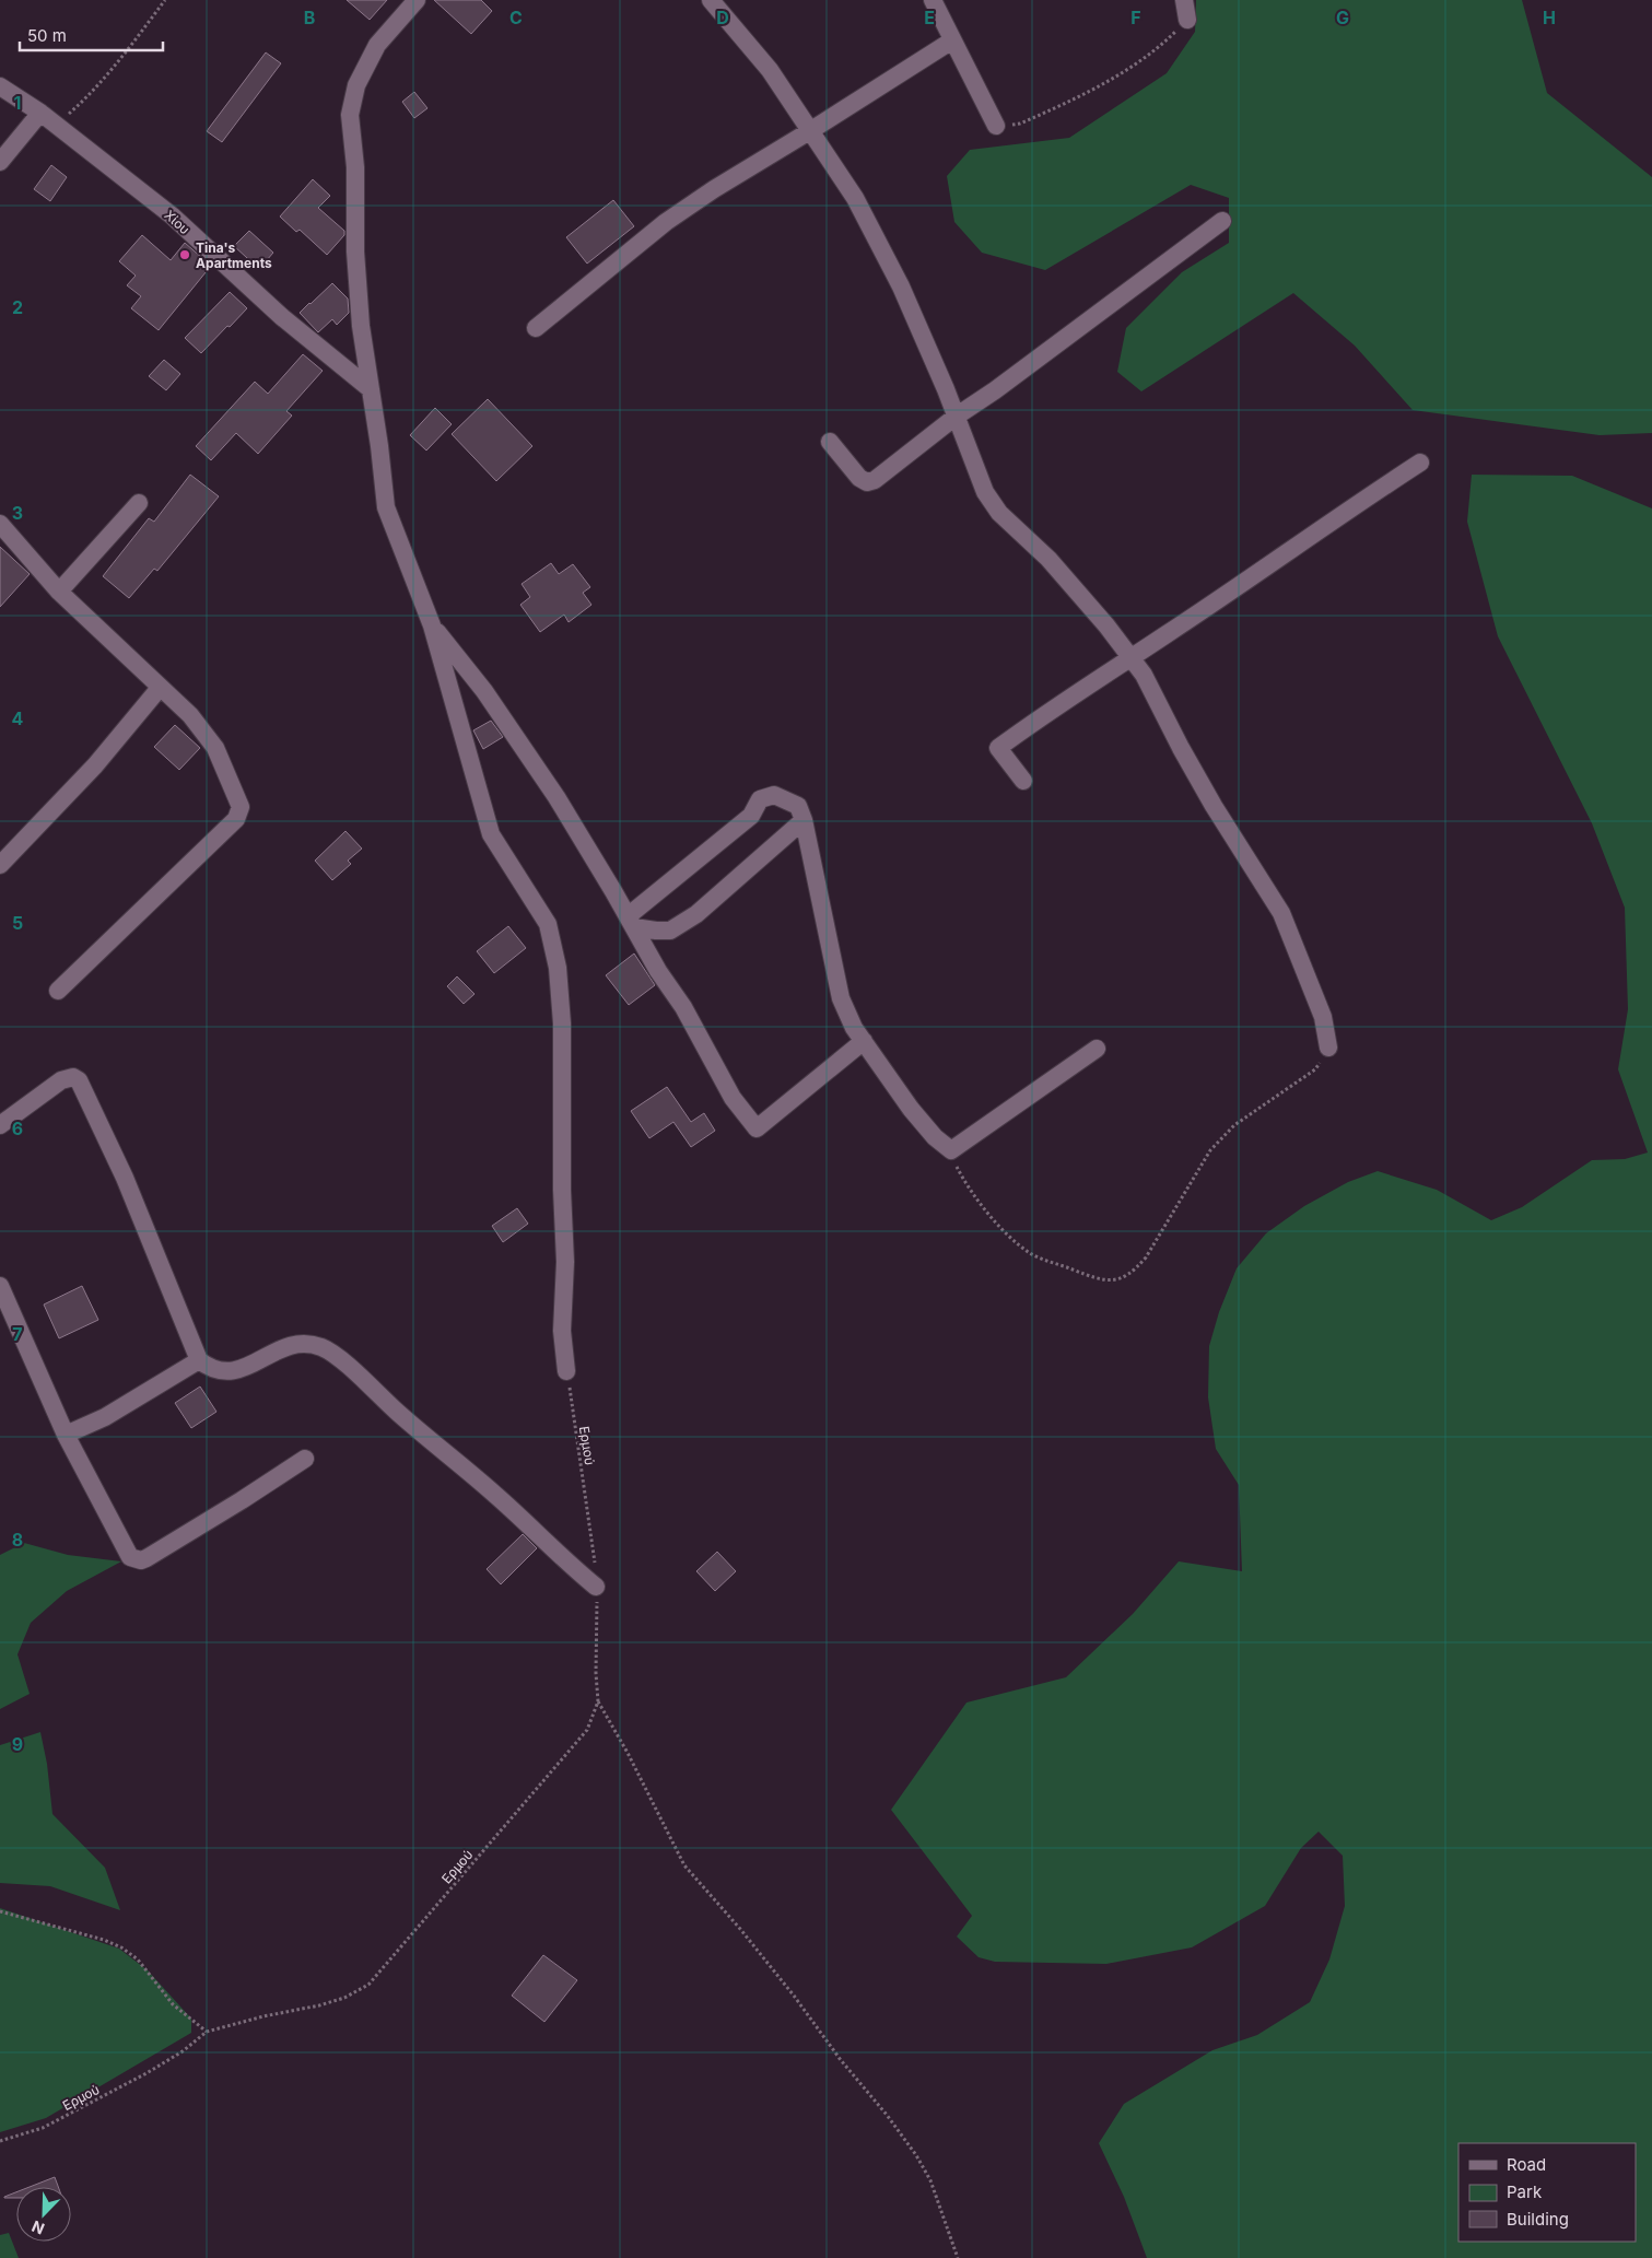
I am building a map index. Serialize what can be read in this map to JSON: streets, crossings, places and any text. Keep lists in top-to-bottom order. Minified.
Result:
{"streets":{"street":["Χίου"],"path":["Ερμού"]},"places":["Tina's Apartments"],"legend":["Road","Park","Building"],"scale_bar":"50 m","north":"bottom left","grid":{"columns":["B","C","D","E","F","G","H"],"rows":["1","2","3","4","5","6","7","8","9"]}}
